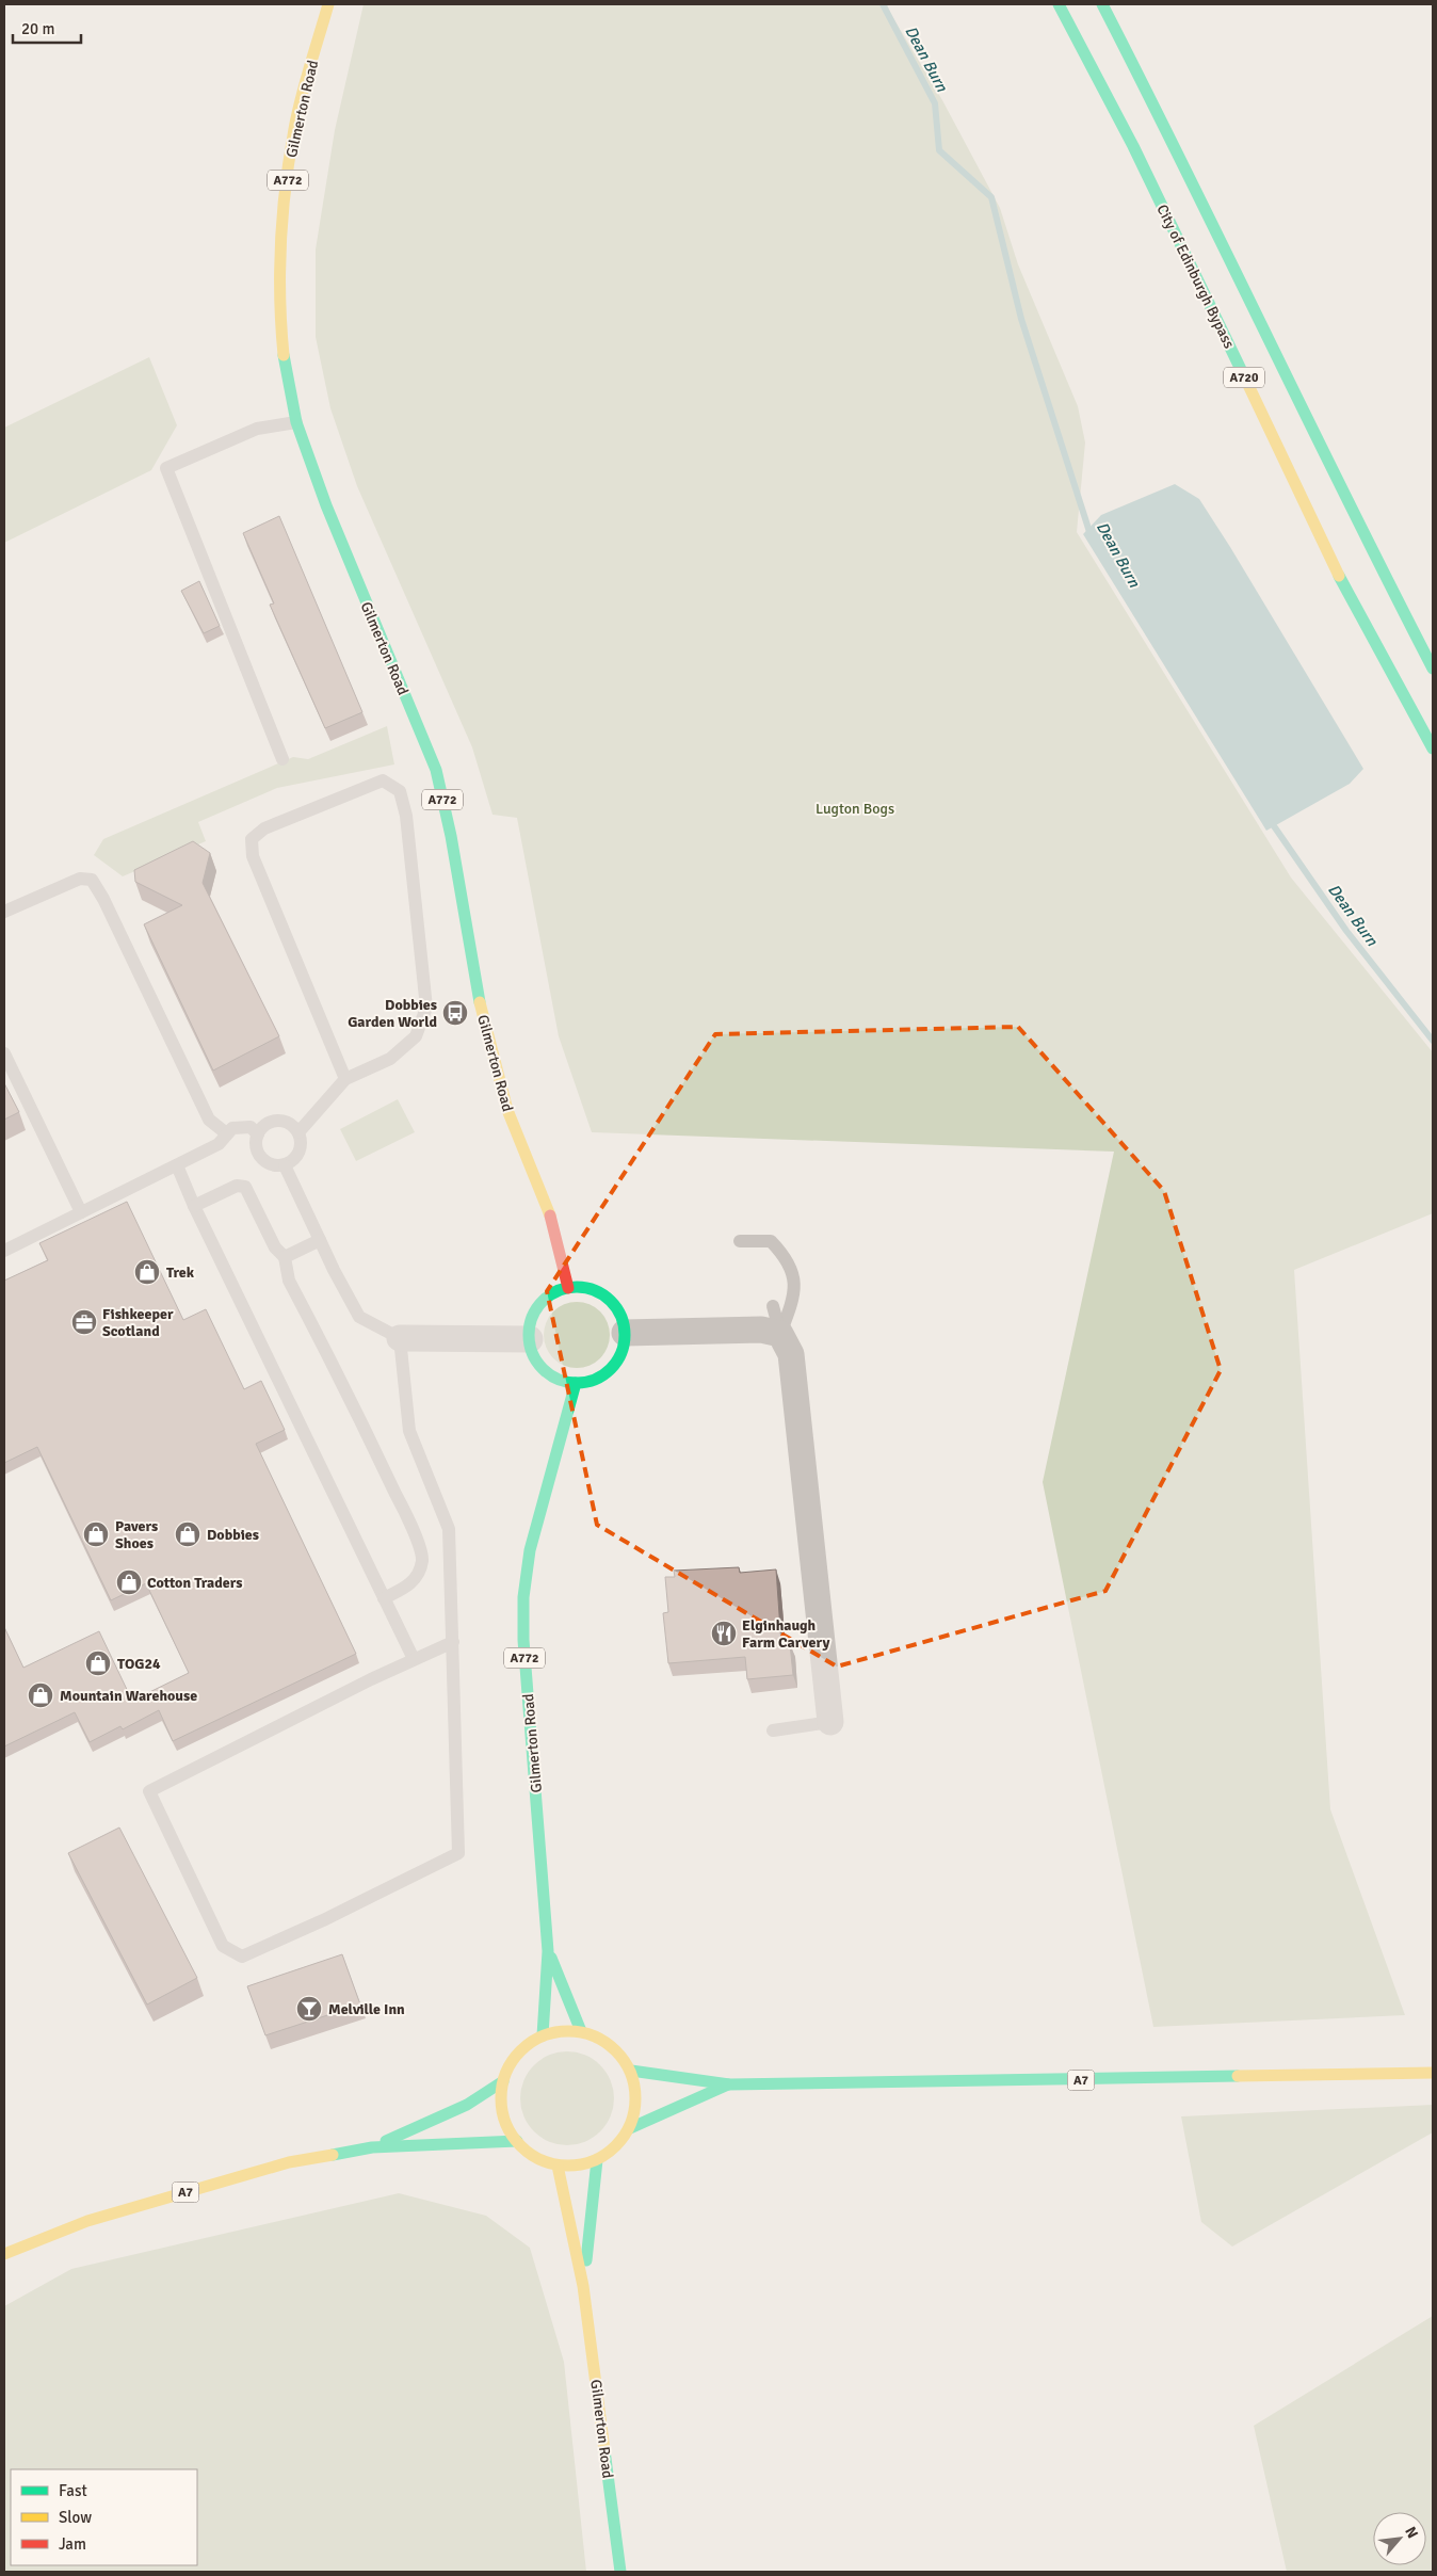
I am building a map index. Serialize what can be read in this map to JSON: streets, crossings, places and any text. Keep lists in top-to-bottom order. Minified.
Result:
{"streets":{"main road":["Gilmerton Road","A772","City of Edinburgh Bypass","A720","A7"]},"crossings":[["Gilmerton Road","A7"]],"water":["Dean Burn"],"parks":["Lugton Bogs"],"places":{"bus stop":["Dobbies Garden World"],"shop":["Trek","Pavers Shoes","Dobbies","Cotton Traders","TOG24","Mountain Warehouse"],"office":["Fishkeeper Scotland"],"restaurant":["Elginhaugh Farm Carvery"],"bar":["Melville Inn"]},"legend":["Fast","Slow","Jam"],"scale_bar":"20 m","north":"top right"}
